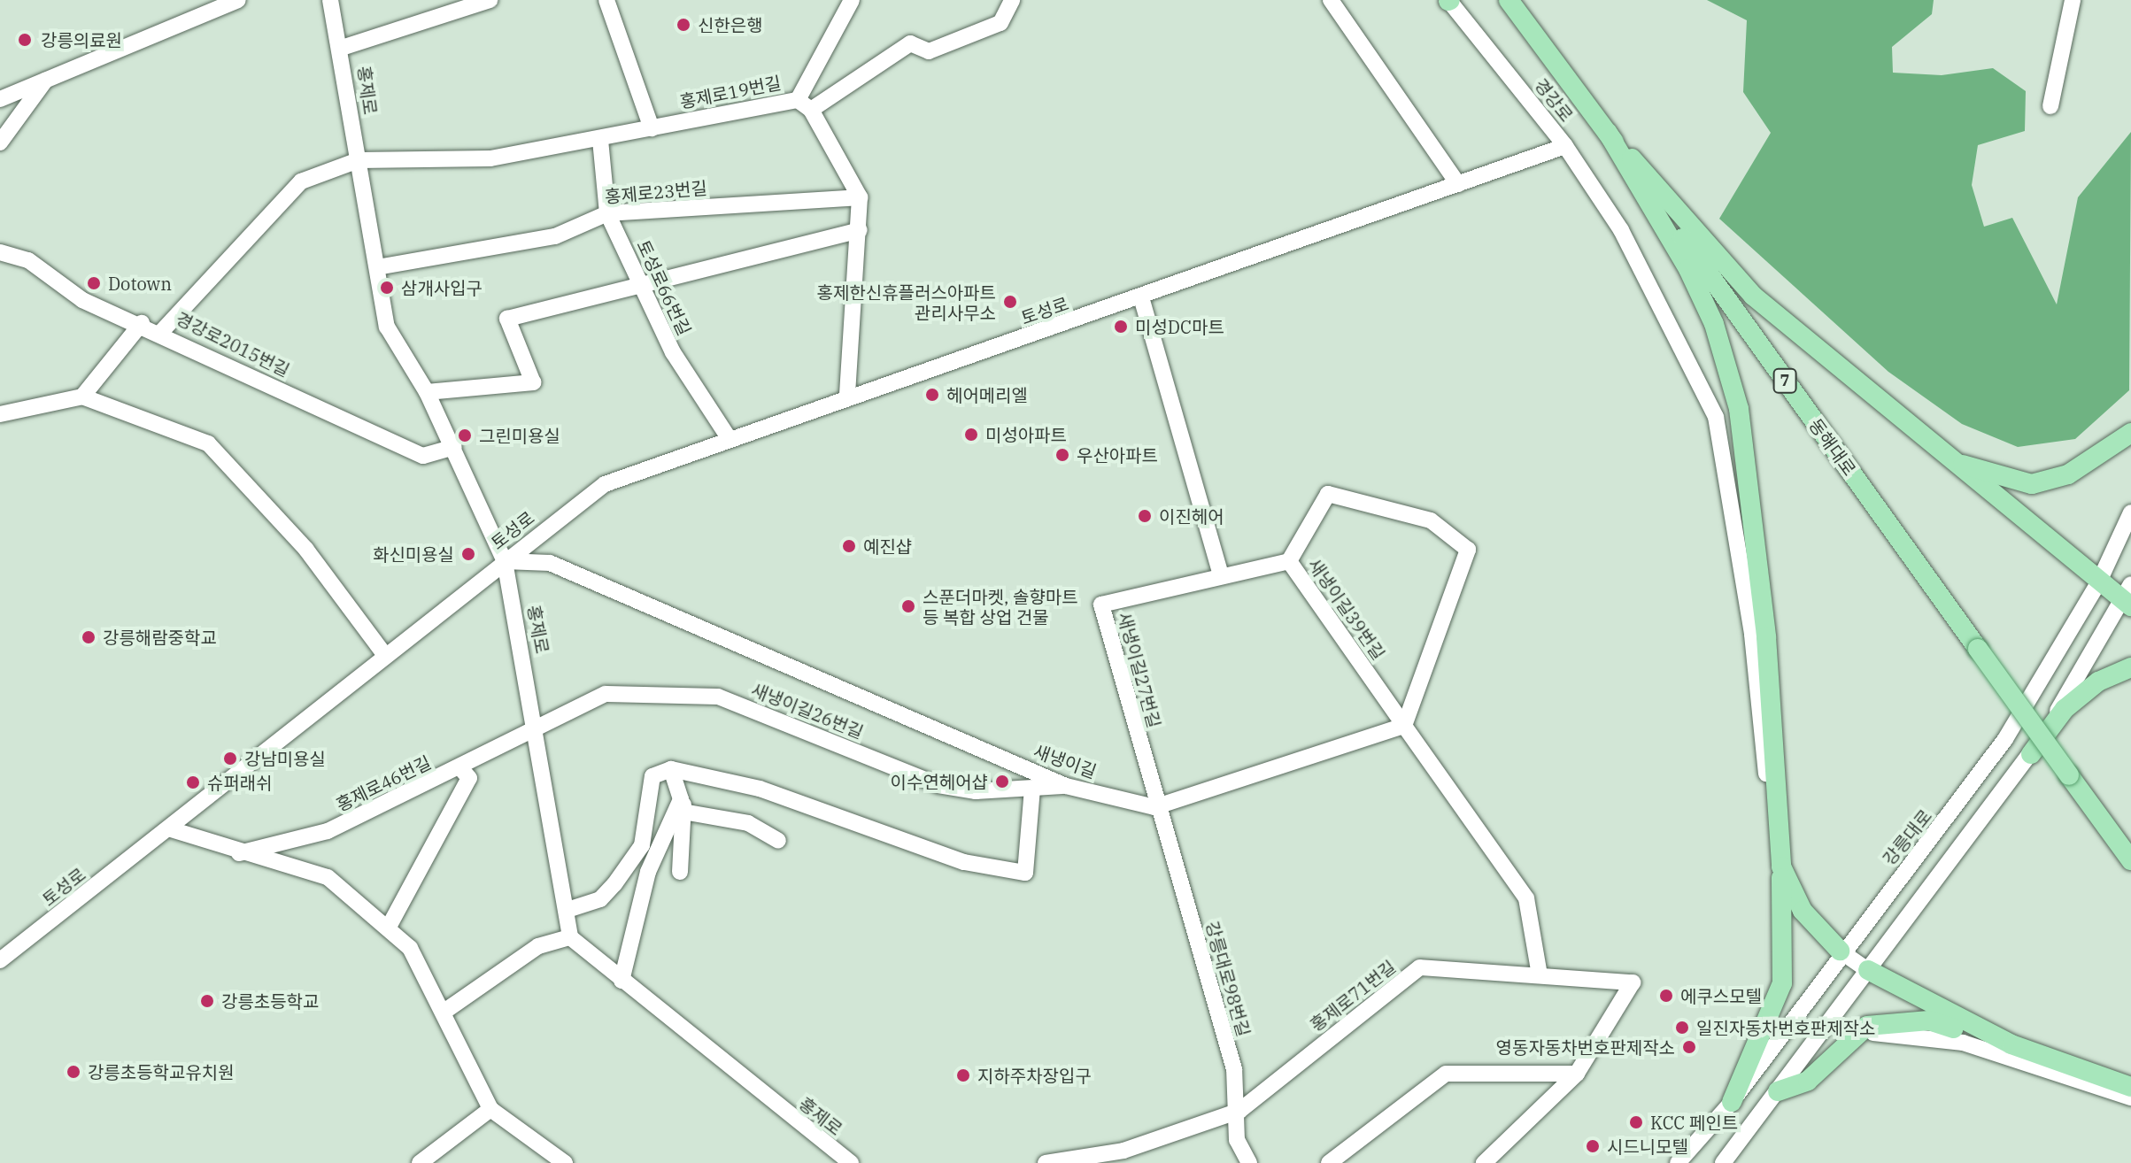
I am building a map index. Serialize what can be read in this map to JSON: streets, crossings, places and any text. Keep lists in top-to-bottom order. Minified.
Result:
{"streets":{"main road":["7","동해대로"],"street":["홍제로","홍제로19번길","경강로","홍제로23번길","토성로66번길","토성로","경강로2015번길","새냉이길39번길","새냉이길27번길","새냉이길26번길","새냉이길","홍제로46번길","강릉대로","강릉대로98번길","홍제로71번길"]},"crossings":[["홍제로","홍제로19번길"],["홍제로","홍제로23번길"],["홍제로","토성로"],["홍제로","경강로2015번길"],["홍제로","새냉이길26번길"],["홍제로","새냉이길"],["홍제로","홍제로46번길"],["홍제로19번길","토성로66번길"],["홍제로19번길","경강로2015번길"],["경강로","토성로"],["홍제로23번길","토성로66번길"],["토성로66번길","토성로"],["토성로","새냉이길"],["새냉이길39번길","새냉이길27번길"],["새냉이길39번길","홍제로71번길"],["새냉이길27번길","새냉이길"],["새냉이길27번길","강릉대로98번길"],["새냉이길26번길","새냉이길"],["새냉이길26번길","홍제로46번길"],["새냉이길","강릉대로98번길"],["강릉대로98번길","홍제로71번길"]],"places":["신한은행","강릉의료원","Dotown","삼개사입구","홍제한신휴플러스아파트 관리사무소","미성DC마트","헤어메리엘","미성아파트","그린미용실","우산아파트","이진헤어","예진샵","화신미용실","스푼더마켓, 솔향마트 등 복합 상업 건물","강릉해람중학교","강남미용실","이수연헤어샵","슈퍼래쉬","에쿠스모텔","강릉초등학교","일진자동차번호판제작소","영동자동차번호판제작소","강릉초등학교유치원","지하주차장입구","KCC 페인트","시드니모텔"]}
